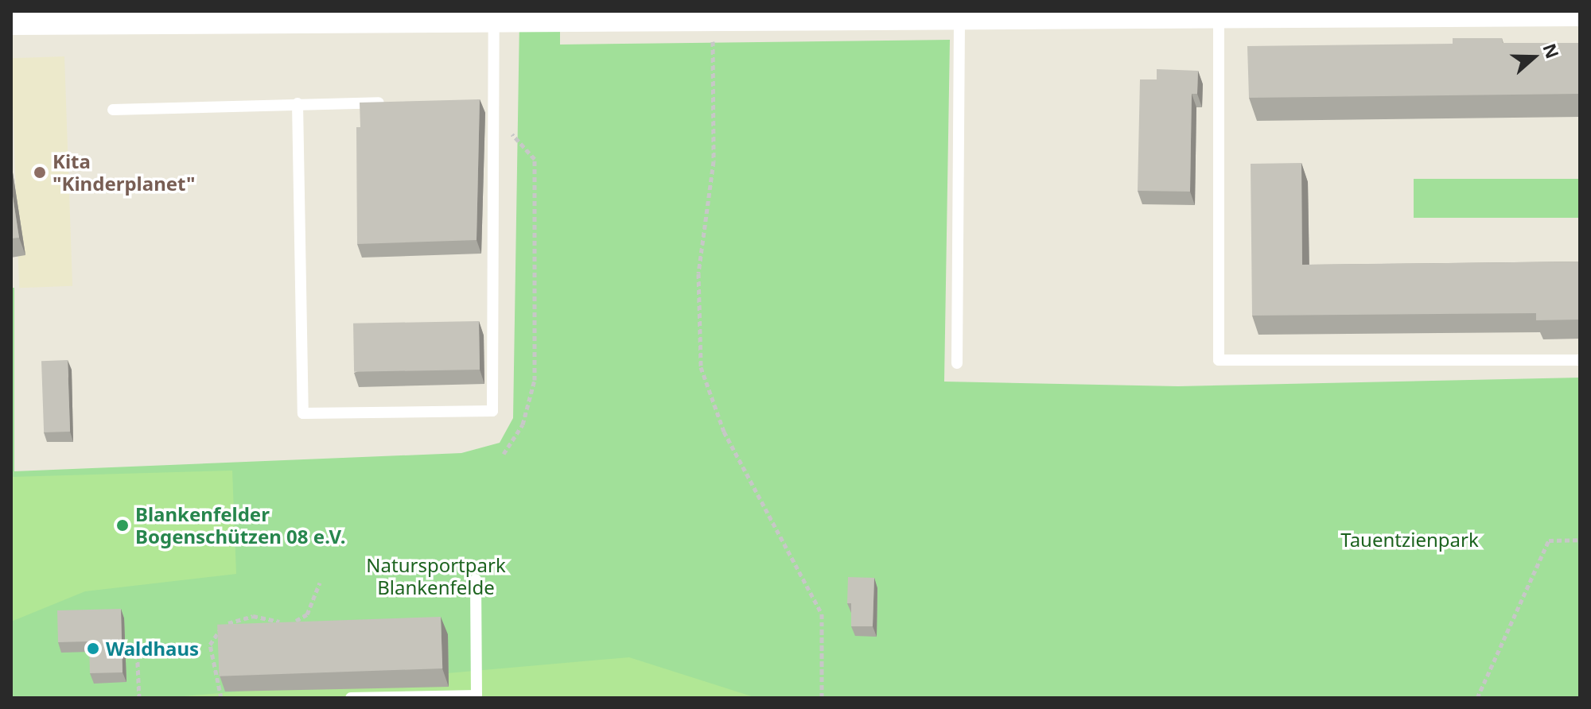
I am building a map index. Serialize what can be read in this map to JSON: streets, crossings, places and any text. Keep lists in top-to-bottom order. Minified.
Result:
{"parks":["Tauentzienpark","Natursportpark Blankenfelde"],"places":["Kita \"Kinderplanet\"","Blankenfelder Bogenschützen 08 e.V.","Waldhaus"],"north":"right"}
